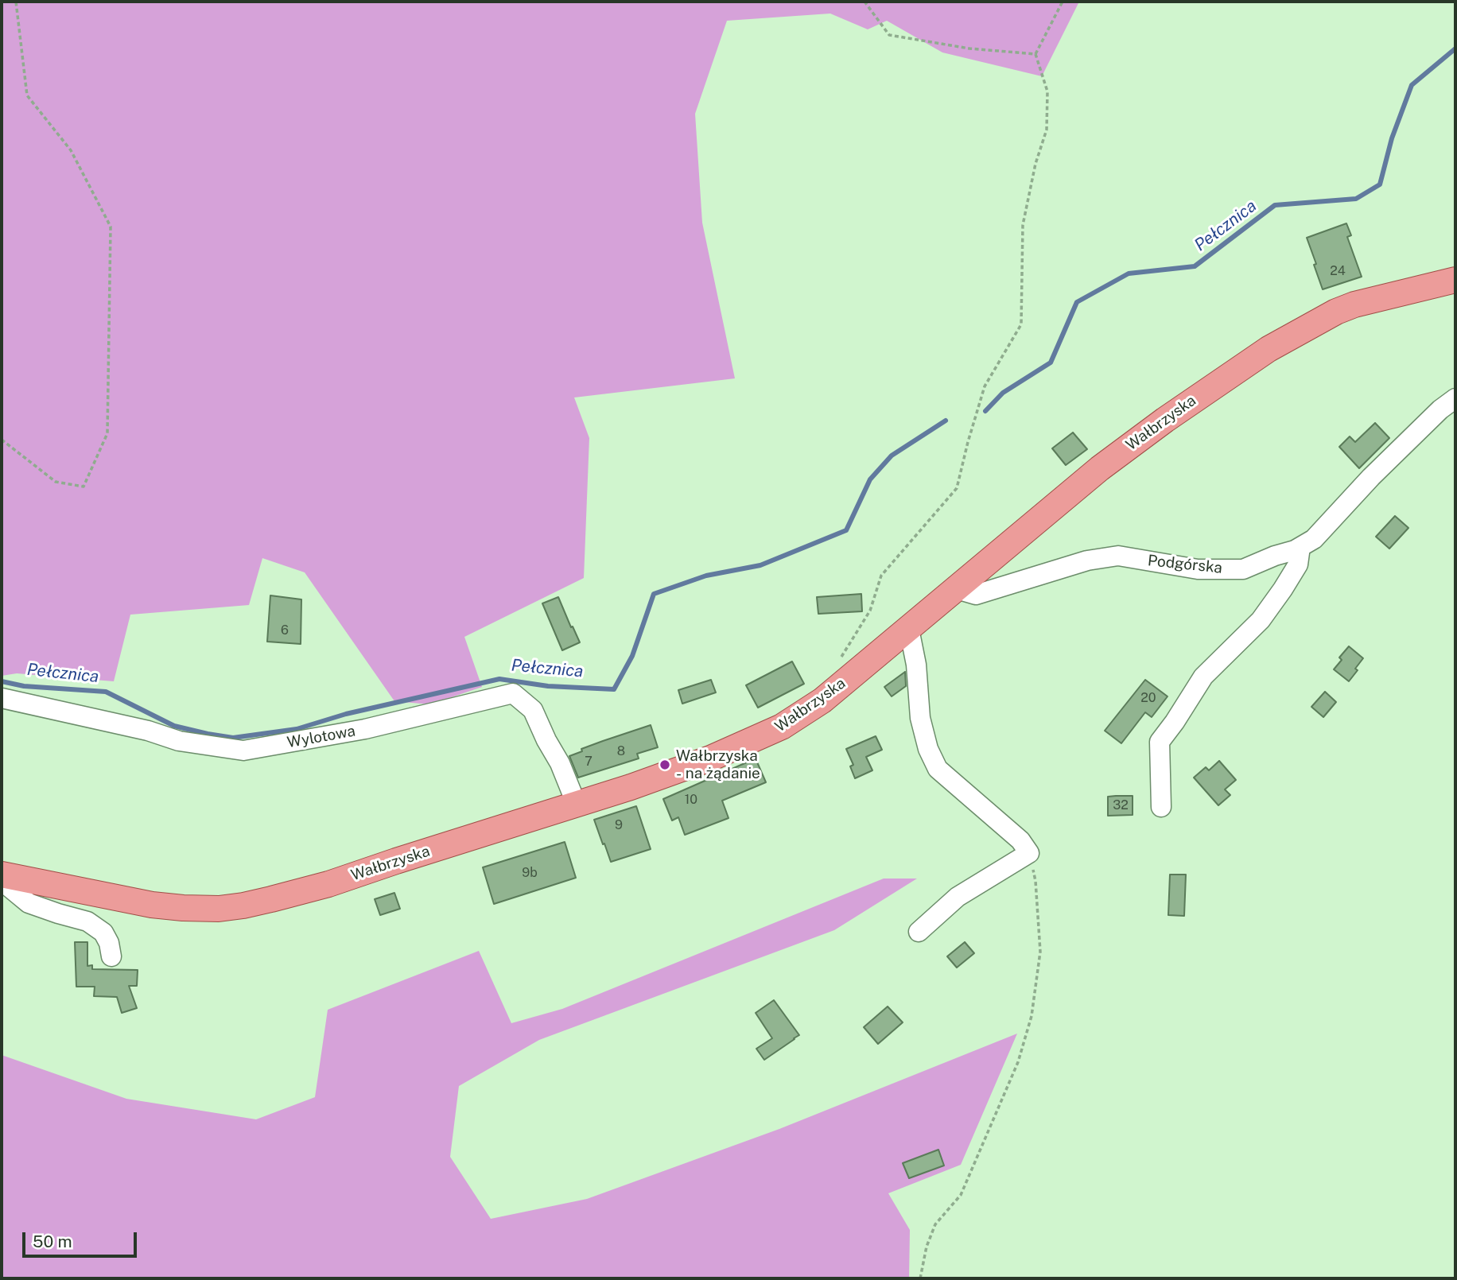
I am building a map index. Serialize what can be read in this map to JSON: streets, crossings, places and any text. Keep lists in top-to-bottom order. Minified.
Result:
{"streets":{"main road":["Wałbrzyska"],"street":["Podgórska","Wylotowa"]},"crossings":[["Wałbrzyska","Podgórska"],["Wałbrzyska","Wylotowa"]],"water":["Pełcznica"],"places":["Wałbrzyska - na żądanie"],"house_numbers":["24","6","20","8","7","10","32","9","9b"],"scale_bar":"50 m"}
